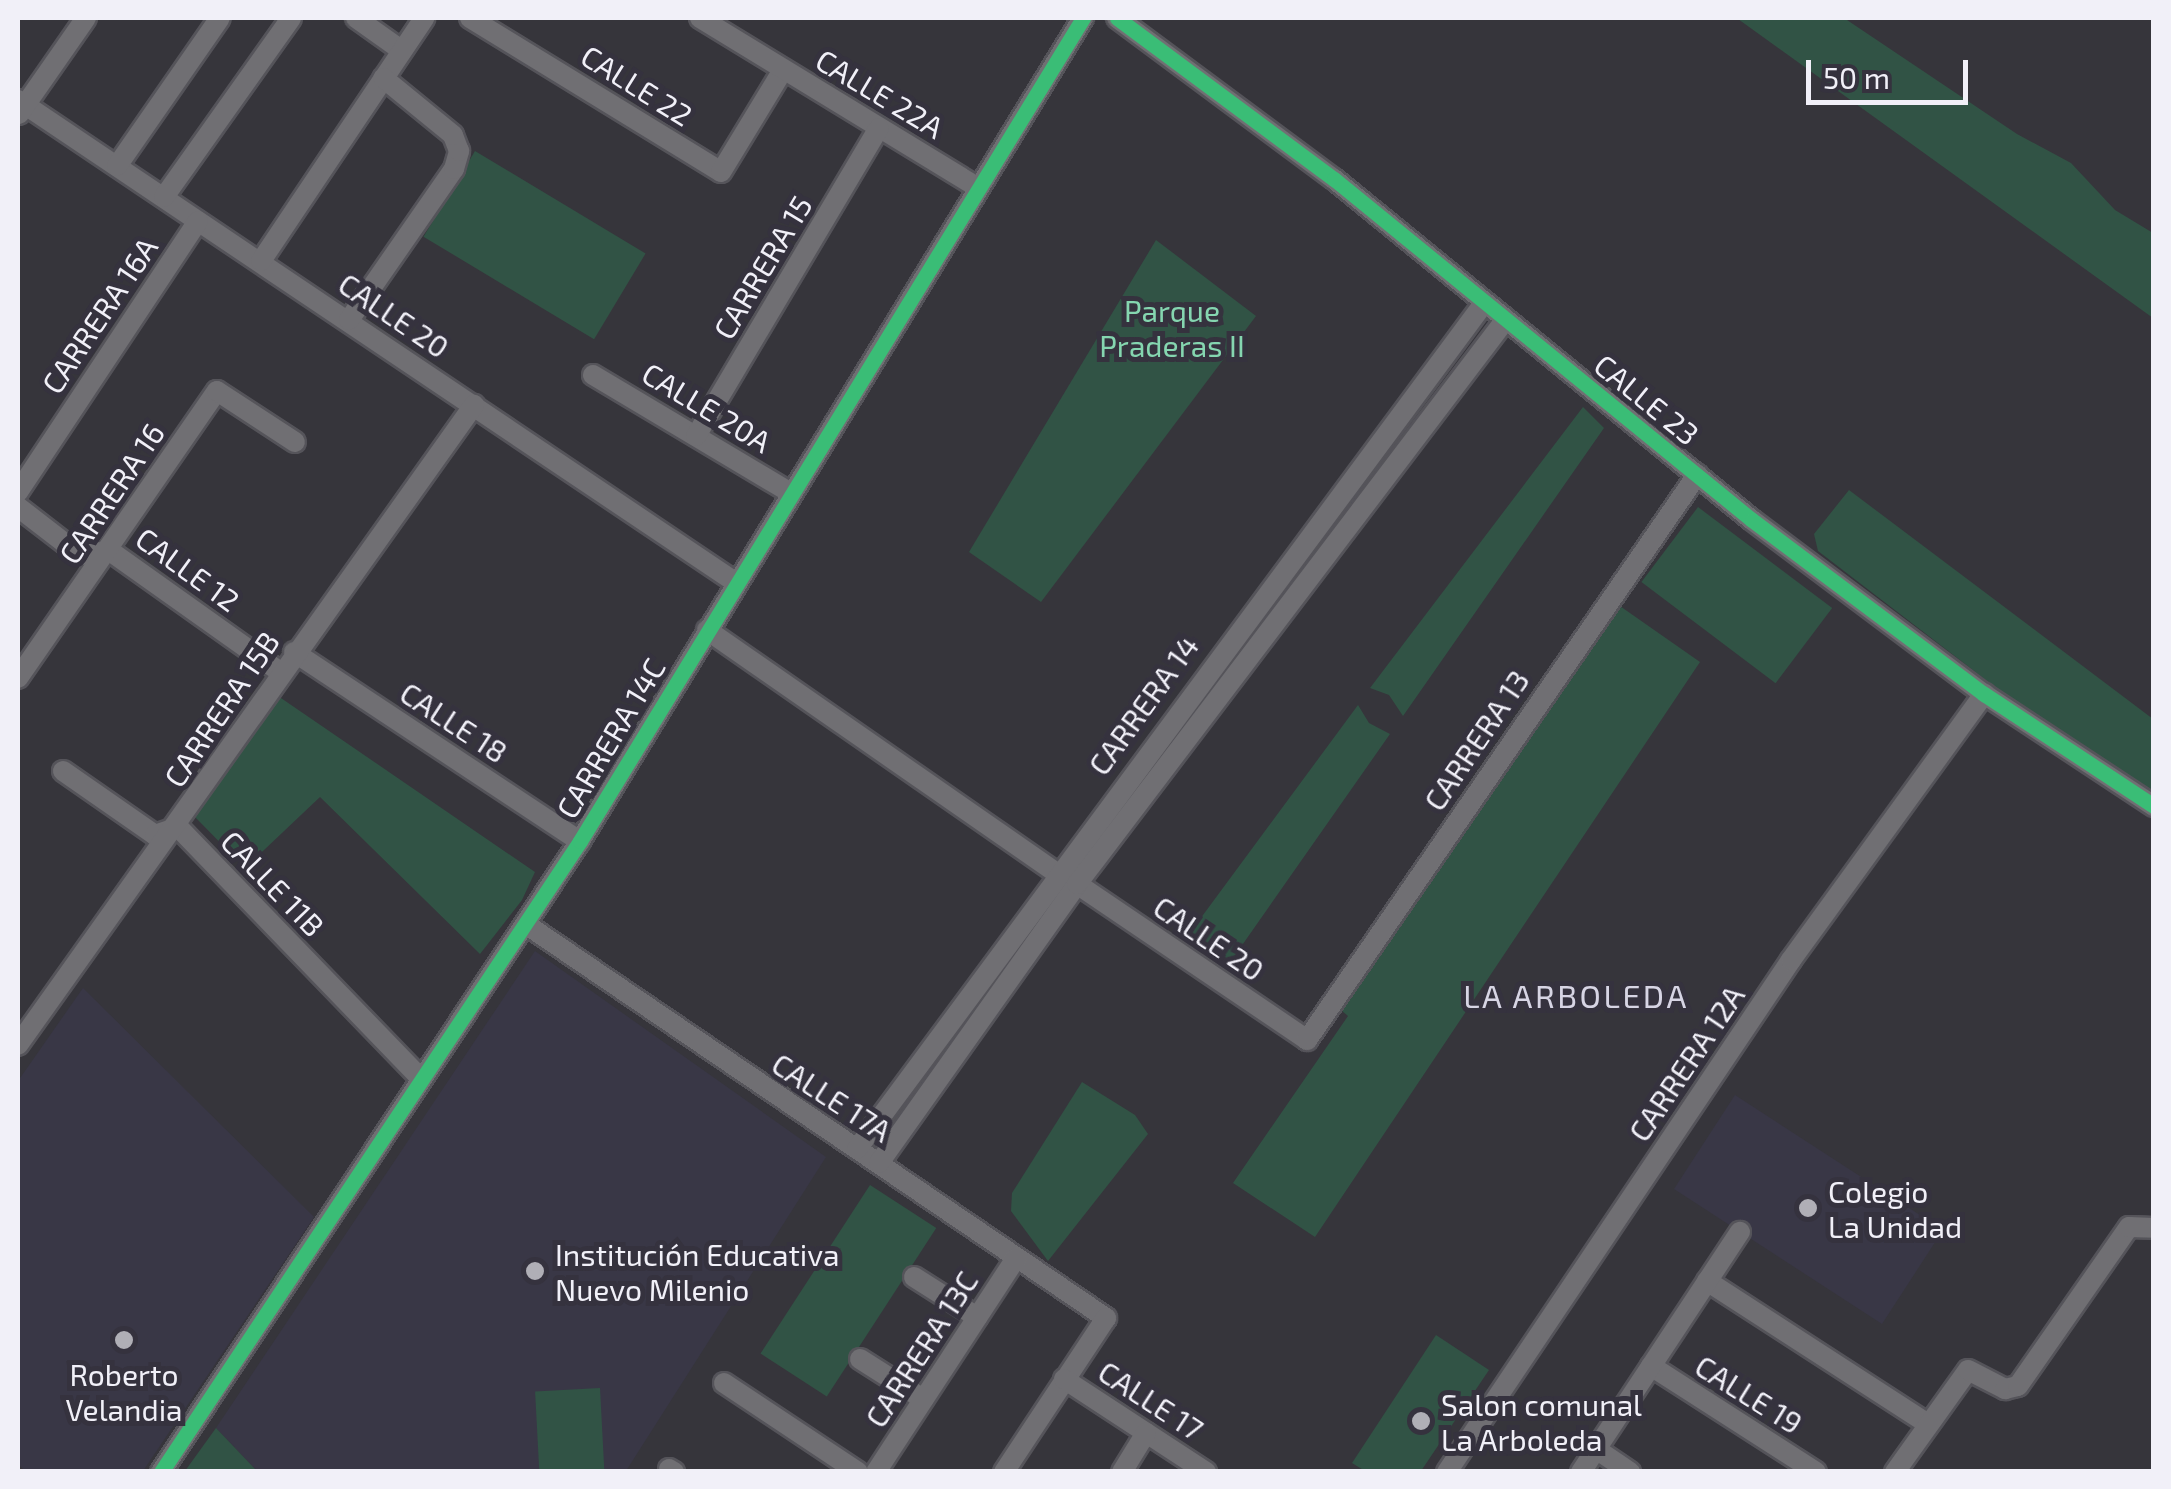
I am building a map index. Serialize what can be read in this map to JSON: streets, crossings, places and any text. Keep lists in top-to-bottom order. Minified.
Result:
{"streets":{"street":["CALLE 22","CALLE 22A","CARRERA 15","CARRERA 16A","CALLE 20","CALLE 23","CALLE 20A","CARRERA 16","CALLE 12","CARRERA 14","CARRERA 15B","CALLE 18","CARRERA 14C","CARRERA 13","CALLE 11B","CARRERA 12A","CALLE 17A","CARRERA 13C","CALLE 19","CALLE 17"]},"crossings":[["CALLE 22","CALLE 22A"],["CALLE 22A","CARRERA 15"],["CALLE 22A","CARRERA 14C"],["CARRERA 15","CALLE 20A"],["CARRERA 16A","CALLE 20"],["CALLE 20","CARRERA 14"],["CALLE 20","CARRERA 15B"],["CALLE 20","CARRERA 14C"],["CALLE 20","CARRERA 13"],["CALLE 23","CARRERA 14"],["CALLE 23","CARRERA 13"],["CALLE 23","CARRERA 12A"],["CALLE 20A","CARRERA 14C"],["CARRERA 16","CALLE 12"],["CALLE 12","CARRERA 15B"],["CARRERA 14","CALLE 17A"],["CARRERA 15B","CALLE 18"],["CARRERA 15B","CALLE 11B"],["CALLE 18","CARRERA 14C"],["CARRERA 14C","CALLE 11B"],["CARRERA 14C","CALLE 17A"],["CALLE 17A","CARRERA 13C"],["CALLE 17A","CALLE 17"]],"districts":["LA ARBOLEDA"],"parks":["Parque Praderas II"],"places":["Colegio La Unidad","Institución Educativa Nuevo Milenio","Roberto Velandia","Salon comunal La Arboleda"],"scale_bar":"50 m"}
